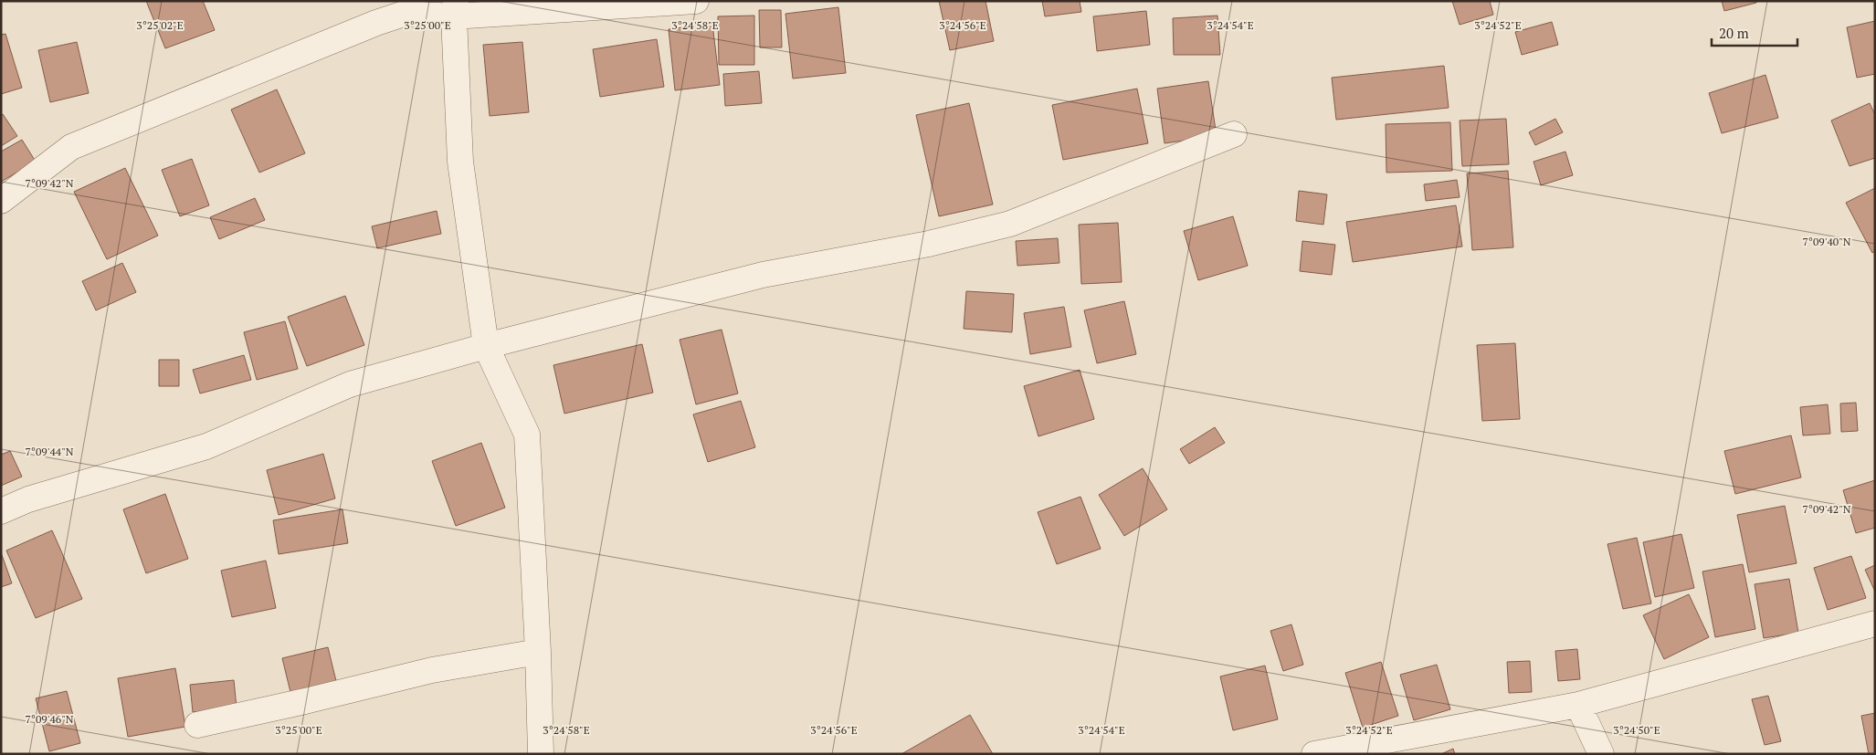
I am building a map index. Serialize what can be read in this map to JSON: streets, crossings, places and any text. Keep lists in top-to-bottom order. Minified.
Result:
{"scale_bar":"20 m","coordinates":["3°24'52\"E","3°25'02\"E","3°25'00\"E","3°24'58\"E","3°24'56\"E","3°24'54\"E","7°09'42\"N","7°09'40\"N","7°09'44\"N","7°09'46\"N","3°24'50\"E"]}
